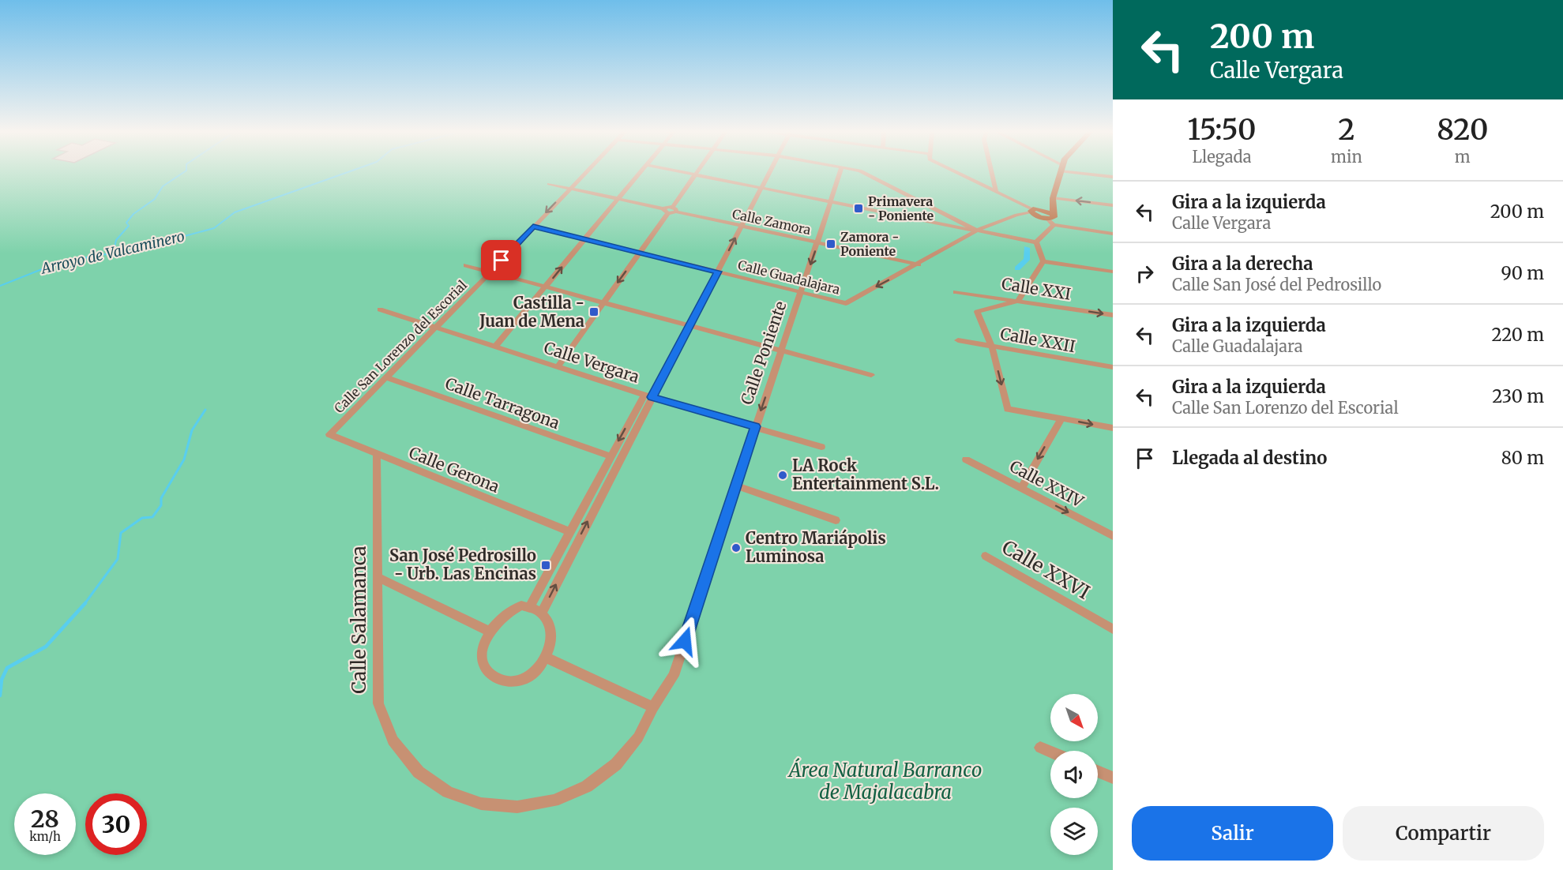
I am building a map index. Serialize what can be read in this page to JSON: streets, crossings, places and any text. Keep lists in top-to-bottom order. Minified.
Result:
{"streets":{"street":["Calle Zamora","Calle Guadalajara","Calle XXI","Calle XXII","Calle San Lorenzo del Escorial","Calle Poniente","Calle Vergara","Calle Tarragona","Calle Gerona","Calle XXIV","Calle XXVI","Calle Salamanca"]},"crossings":[["Calle Zamora","Calle Guadalajara"],["Calle Zamora","Calle San Lorenzo del Escorial"],["Calle Zamora","Calle Poniente"],["Calle Guadalajara","Calle San Lorenzo del Escorial"],["Calle Guadalajara","Calle Poniente"],["Calle San Lorenzo del Escorial","Calle Vergara"],["Calle San Lorenzo del Escorial","Calle Tarragona"],["Calle San Lorenzo del Escorial","Calle Gerona"],["Calle Poniente","Calle Vergara"],["Calle Poniente","Calle Salamanca"],["Calle Gerona","Calle Salamanca"]],"one_way":["Calle XXIV"],"water":["Arroyo de Valcaminero"],"parks":["Área Natural Barranco de Majalacabra"],"places":{"transit":["Primavera - Poniente","Zamora - Poniente","Castilla - Juan de Mena","San José Pedrosillo - Urb. Las Encinas"],"other":["LA Rock Entertainment S.L.","Centro Mariápolis Luminosa"]},"north":"bottom right","page":{"turn":["200 m","Calle Vergara"],"eta":["15:50","Llegada","2","min","820","m"],"list":[{"name":"Gira a la izquierda","note":"Calle Vergara","value":"200 m"},{"name":"Gira a la derecha","note":"Calle San José del Pedrosillo","value":"90 m"},{"name":"Gira a la izquierda","note":"Calle Guadalajara","value":"220 m"},{"name":"Gira a la izquierda","note":"Calle San Lorenzo del Escorial","value":"230 m"},{"name":"Llegada al destino","value":"80 m"}],"speed":"28 km/h","limit":"30","buttons":["Salir","Compartir"]}}
